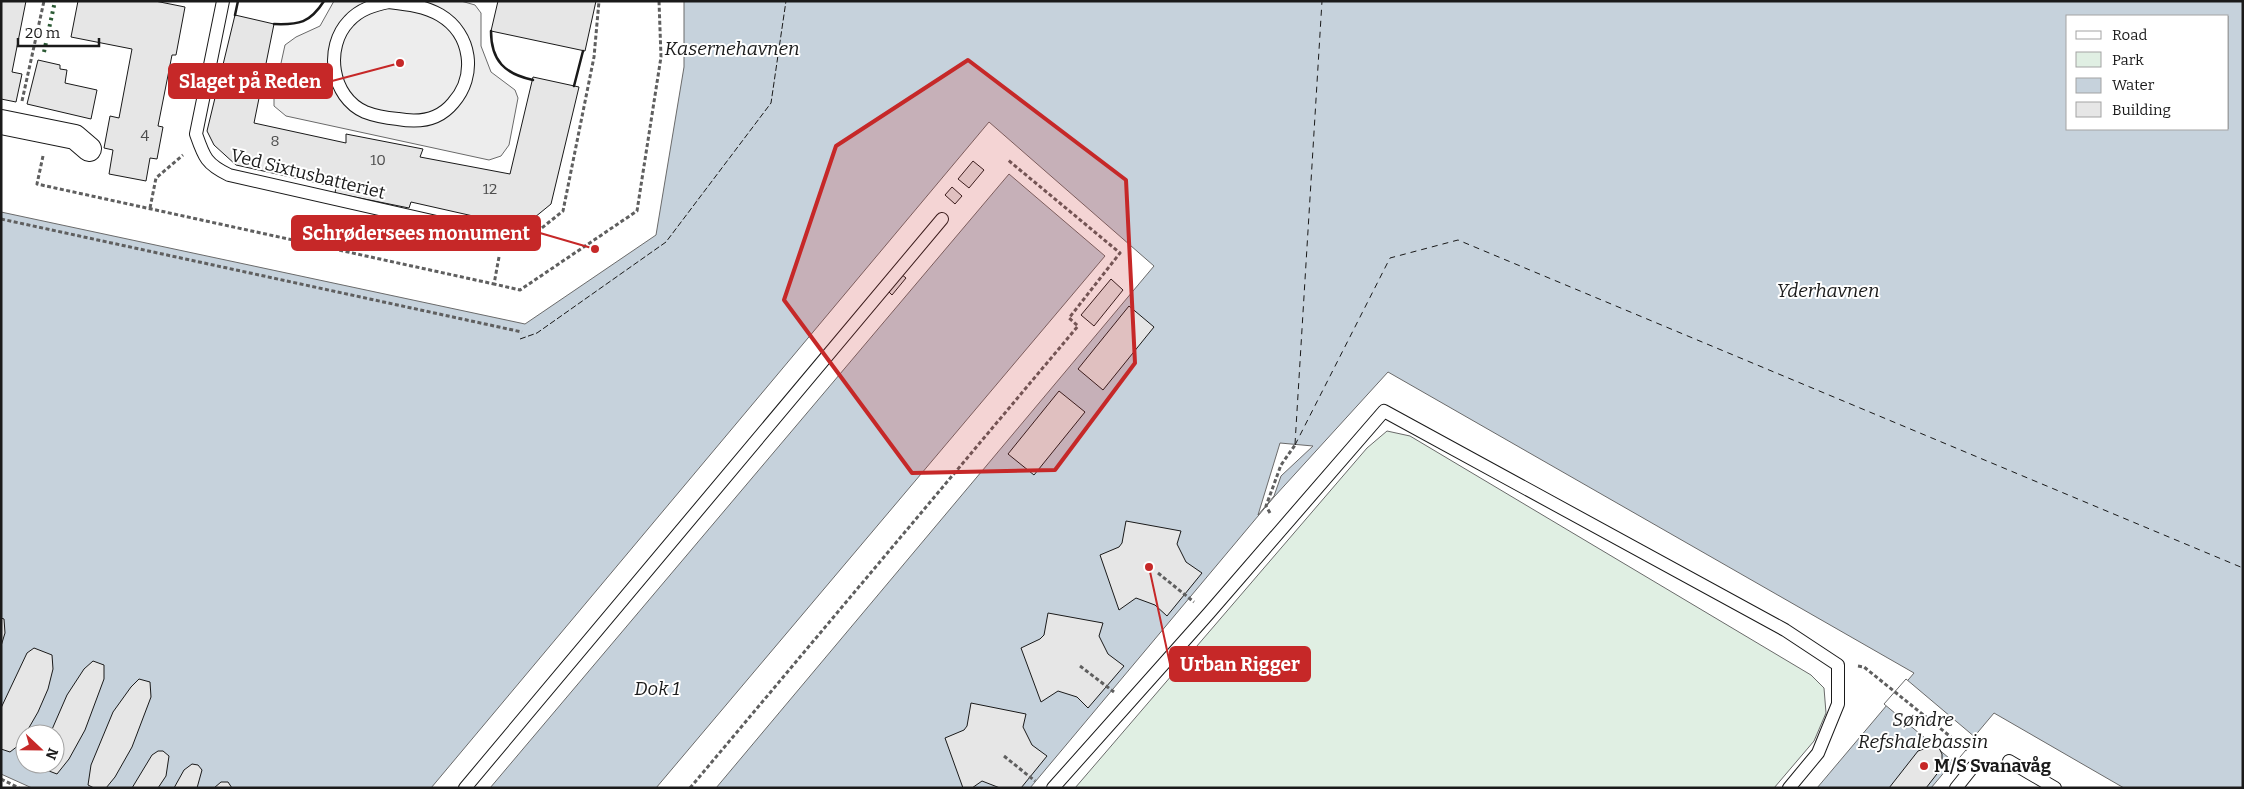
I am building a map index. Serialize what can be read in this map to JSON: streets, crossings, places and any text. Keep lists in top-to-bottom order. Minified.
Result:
{"streets":{"lane":["Ved Sixtusbatteriet"]},"water":["Kasernehavnen","Yderhavnen","Dok 1","Søndre Refshalebassin"],"places":["Slaget på Reden","Schrødersees monument","Urban Rigger","M/S Svanavåg"],"house_numbers":["4","8","10","12"],"legend":["Road","Park","Water","Building"],"scale_bar":"20 m","north":"right"}
